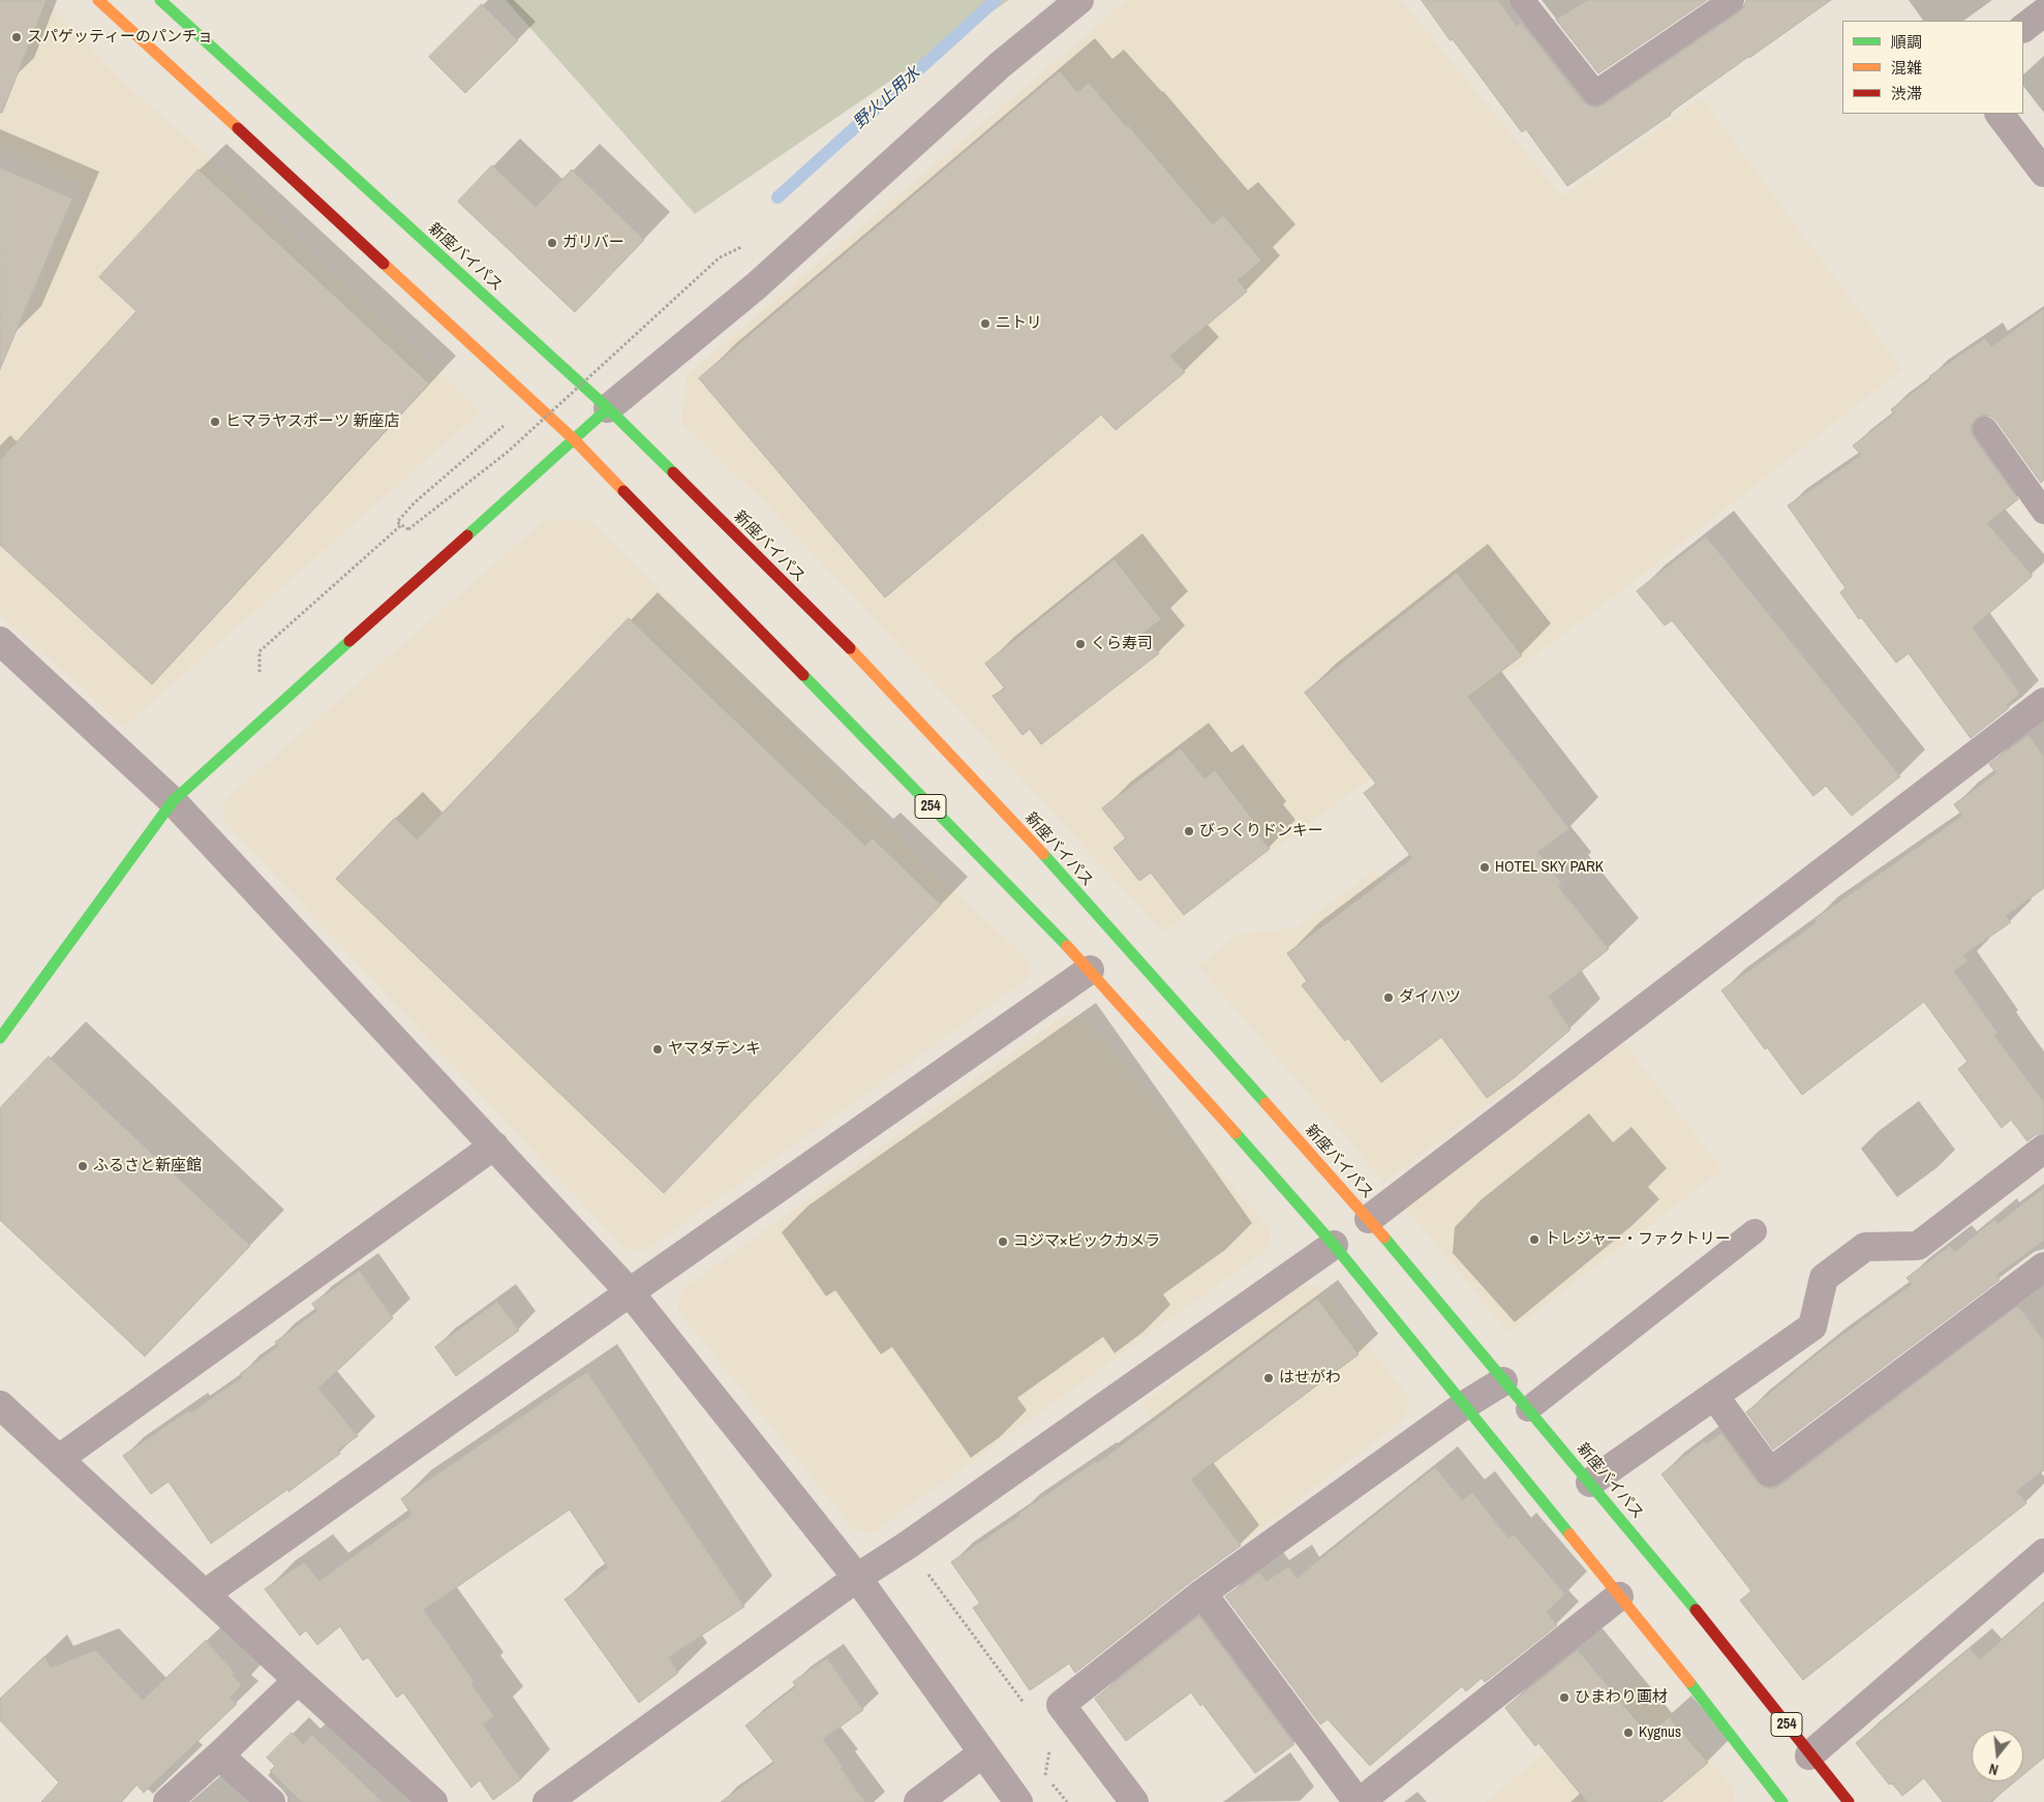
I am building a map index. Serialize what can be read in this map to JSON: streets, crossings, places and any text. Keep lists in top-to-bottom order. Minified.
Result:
{"streets":{"main road":["新座バイパス","254"]},"water":["野火止用水"],"places":["スパゲッティーのパンチョ","ガリバー","ニトリ","ヒマラヤスポーツ 新座店","くら寿司","びっくりドンキー","HOTEL SKY PARK","ダイハツ","ヤマダデンキ","ふるさと新座館","トレジャー・ファクトリー","コジマ×ビックカメラ","はせがわ","ひまわり画材","Kygnus"],"legend":["順調","混雑","渋滞"],"north":"bottom"}
